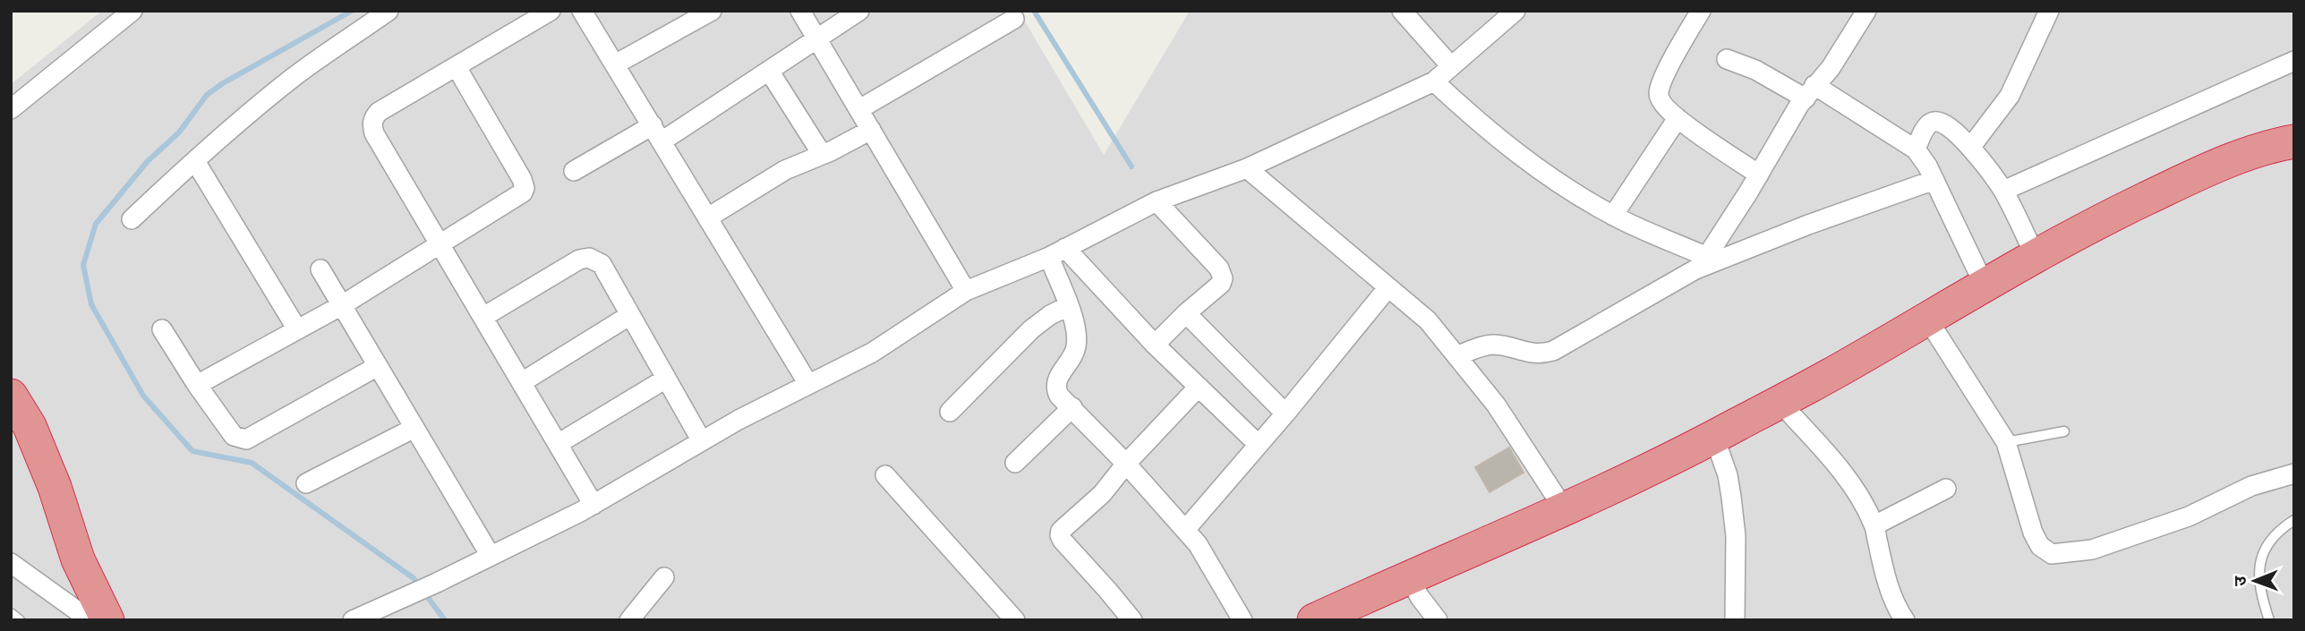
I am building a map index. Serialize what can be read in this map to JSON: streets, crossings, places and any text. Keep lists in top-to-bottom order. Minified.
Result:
{"north":"left"}
